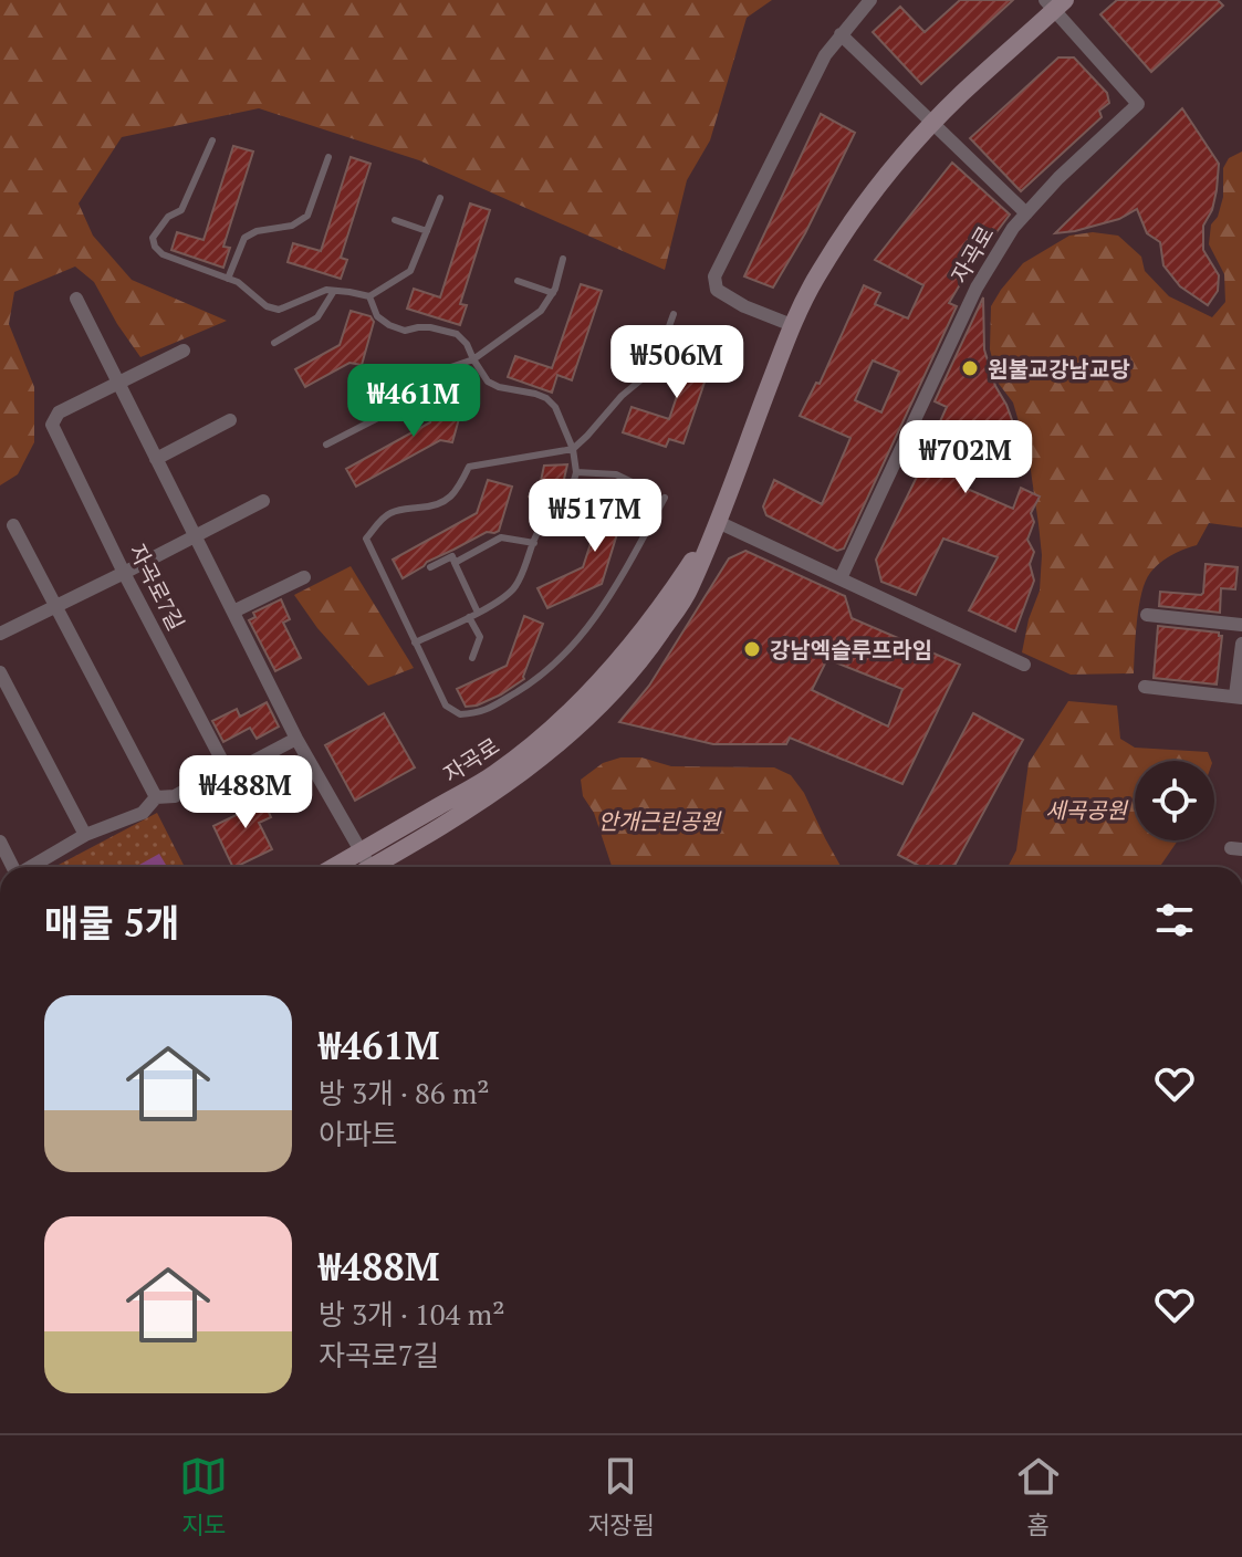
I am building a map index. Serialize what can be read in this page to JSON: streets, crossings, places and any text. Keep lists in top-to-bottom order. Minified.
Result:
{"streets":{"main road":["자곡로"],"street":["자곡로7길"]},"parks":["세곡공원","안개근린공원"],"places":["원불교강남교당","강남엑슬루프라임"],"page":{"price":["₩506M","₩461M","₩702M","₩517M","₩488M"],"heading":"매물 5개","list":[{"name":"₩461M","note":"방 3개 · 86 m² · 아파트"},{"name":"₩488M","note":"방 3개 · 104 m² · 자곡로7길"}],"tabs":["지도","저장됨","홈"]}}
